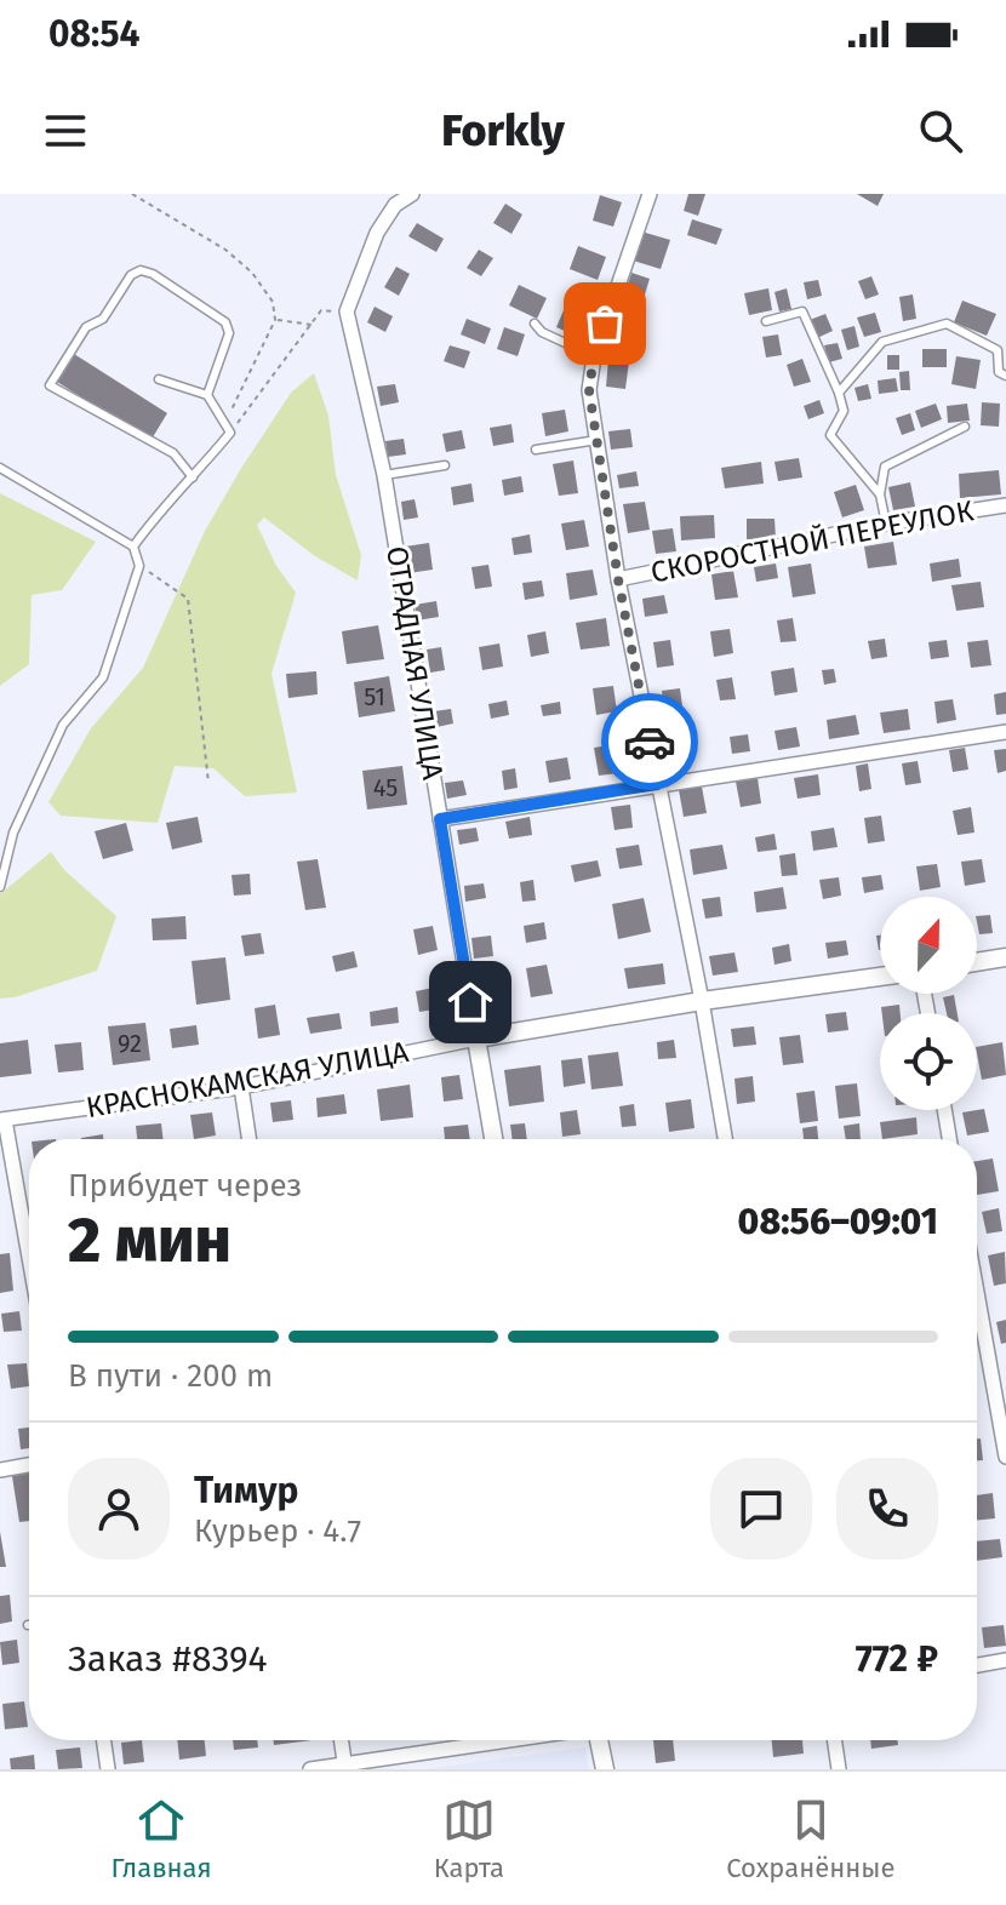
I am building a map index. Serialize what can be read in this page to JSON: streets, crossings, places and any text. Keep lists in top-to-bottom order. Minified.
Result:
{"streets":{"street":["СКОРОСТНОЙ ПЕРЕУЛОК","ОТРАДНАЯ УЛИЦА","КРАСНОКАМСКАЯ УЛИЦА"]},"crossings":[["ОТРАДНАЯ УЛИЦА","КРАСНОКАМСКАЯ УЛИЦА"]],"house_numbers":["51","45","92"],"north":"top","page":{"status":"08:54","header":"Forkly","heading":["2 мин","Прибудет через","08:56–09:01"],"panel":["Тимур","Курьер · 4.7","Заказ #8394","772 ₽"],"bar":"В пути · 200 m","tabs":["Главная","Карта","Сохранённые"]}}
